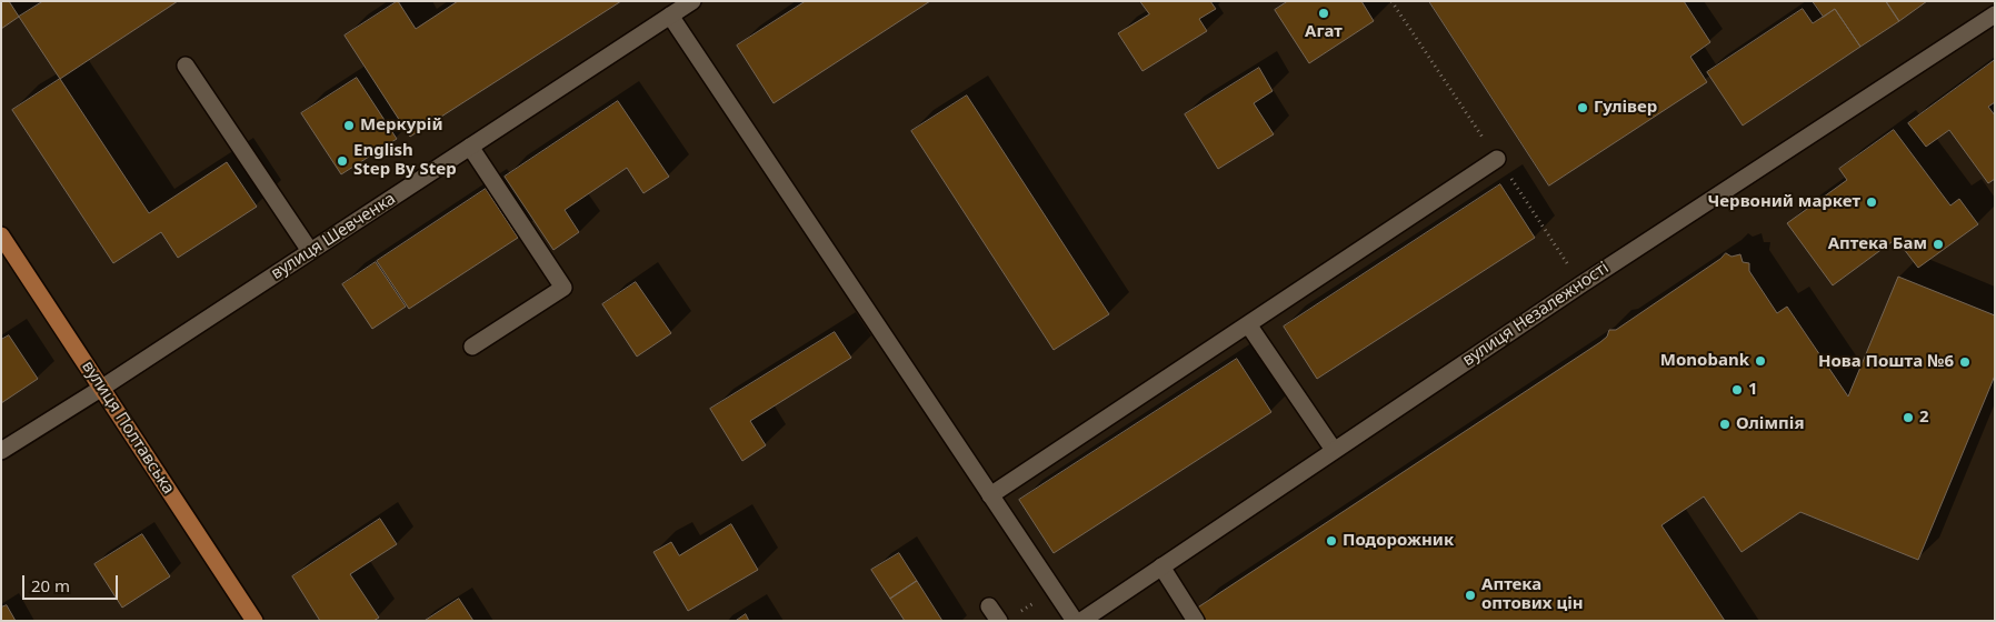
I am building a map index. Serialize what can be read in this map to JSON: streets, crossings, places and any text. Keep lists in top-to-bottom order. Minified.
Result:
{"streets":{"main road":["вулиця Полтавська"],"street":["вулиця Шевченка","вулиця Незалежності"]},"crossings":[["вулиця Шевченка","вулиця Полтавська"]],"places":["Агат","Гулівер","Меркурій","English Step By Step","Червоний маркет","Аптека Бам","Monobank","Нова Пошта №6","1","2","Олімпія","Подорожник","Аптека оптових цін"],"scale_bar":"20 m"}
